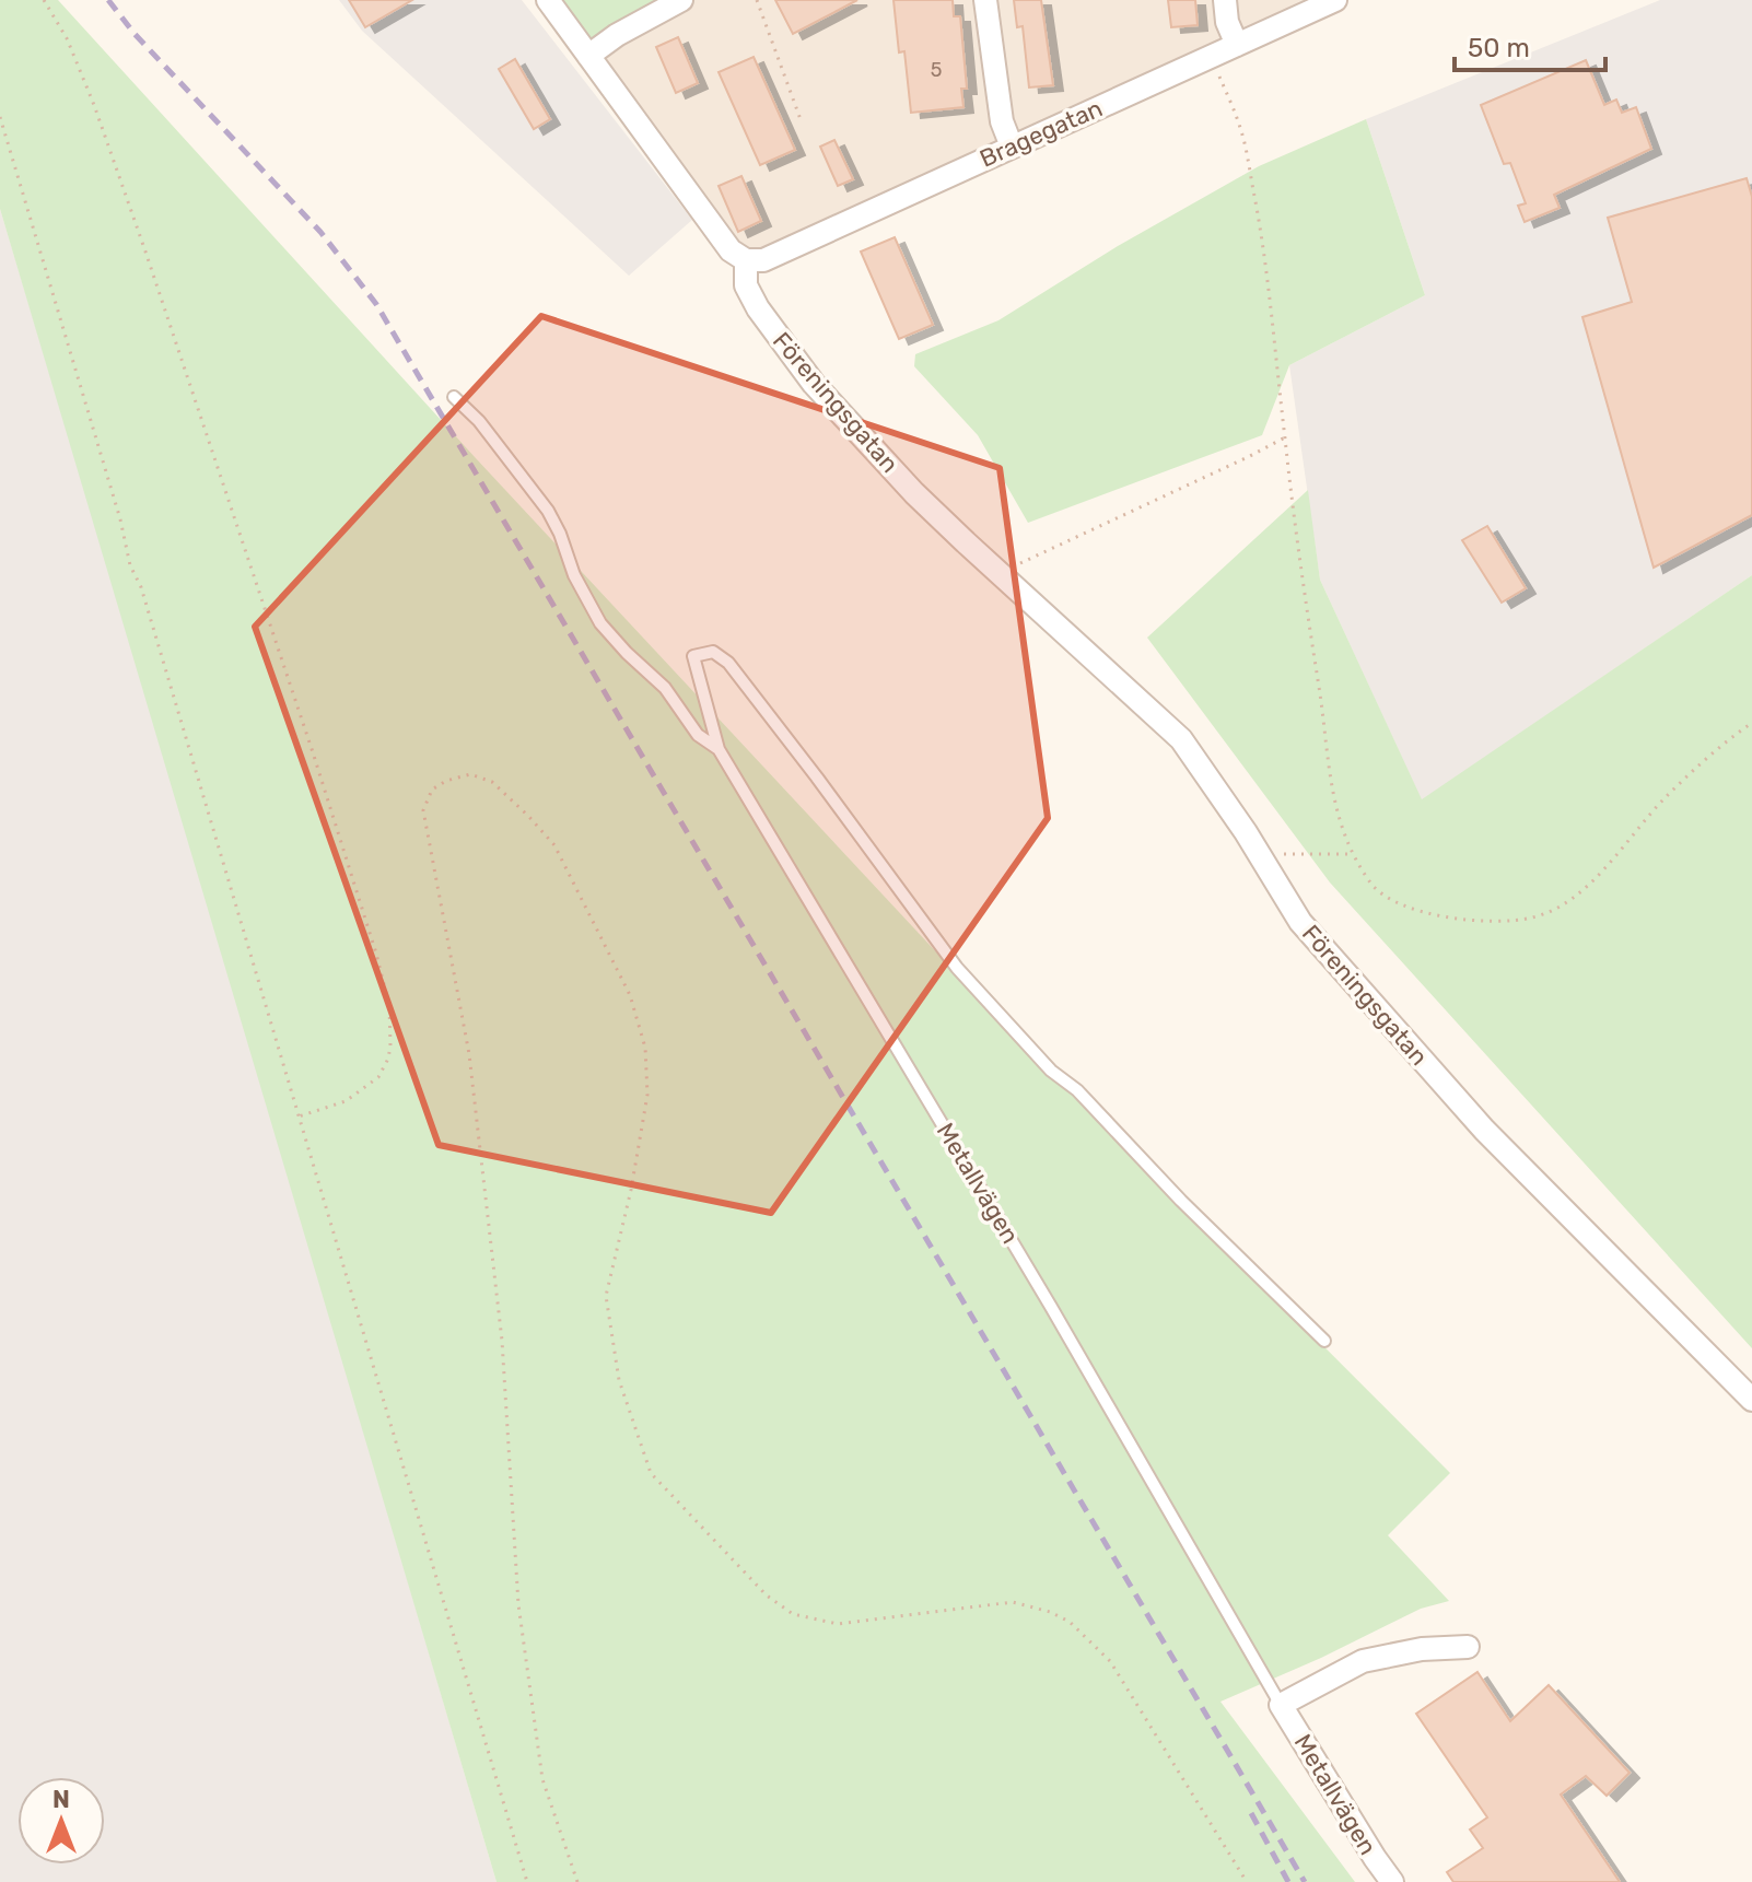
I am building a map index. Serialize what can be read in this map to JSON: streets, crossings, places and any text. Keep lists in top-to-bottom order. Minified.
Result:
{"streets":{"street":["Bragegatan","Föreningsgatan","Metallvägen"]},"crossings":[["Bragegatan","Föreningsgatan"]],"house_numbers":["5"],"scale_bar":"50 m","north":"top"}
